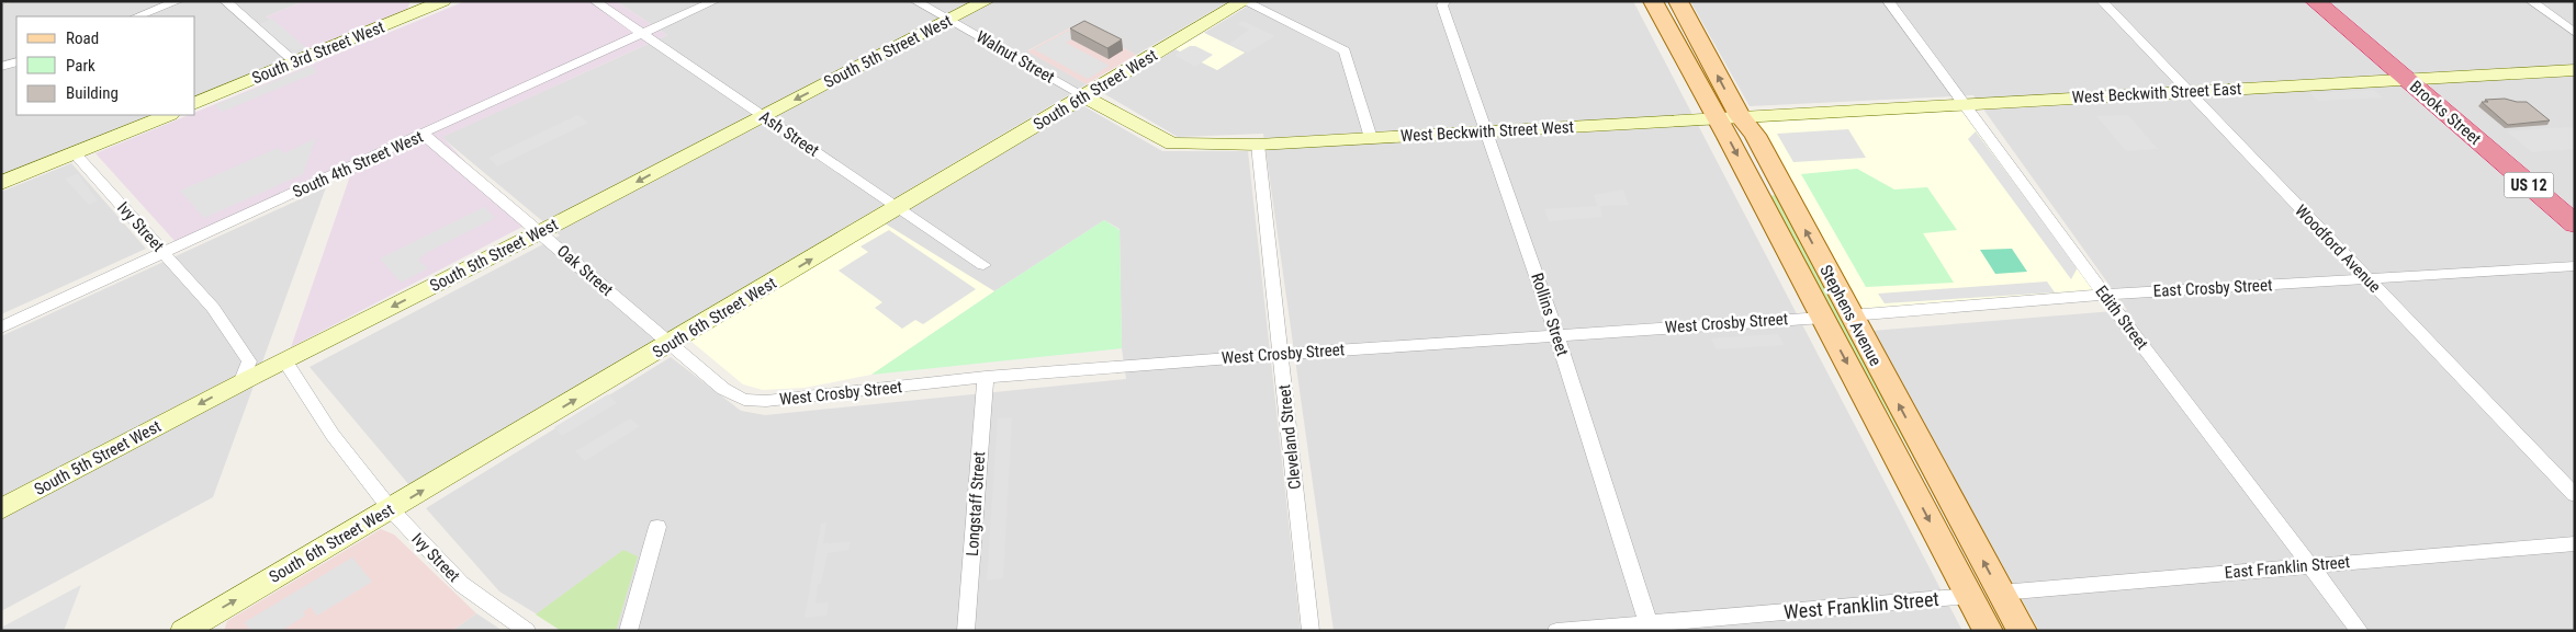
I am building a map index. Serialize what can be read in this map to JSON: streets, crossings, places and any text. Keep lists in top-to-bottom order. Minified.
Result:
{"streets":{"highway":["Brooks Street","US 12"],"main road":["Stephens Avenue"],"street":["South 5th Street West","South 3rd Street West","Walnut Street","South 6th Street West","West Beckwith Street East","West Beckwith Street West","Ash Street","South 4th Street West","Ivy Street","Woodford Avenue","Oak Street","East Crosby Street","Rollins Street","Edith Street","West Crosby Street","Cleveland Street","Longstaff Street","East Franklin Street","West Franklin Street"]},"crossings":[["South 5th Street West","Walnut Street"],["South 5th Street West","Ash Street"],["South 5th Street West","Ivy Street"],["South 5th Street West","Oak Street"],["Walnut Street","South 6th Street West"],["Walnut Street","West Beckwith Street West"],["South 6th Street West","West Beckwith Street West"],["South 6th Street West","Ash Street"],["South 6th Street West","Ivy Street"],["South 6th Street West","Oak Street"],["West Beckwith Street East","Brooks Street"],["West Beckwith Street East","West Beckwith Street West"],["West Beckwith Street East","Woodford Avenue"],["West Beckwith Street East","Stephens Avenue"],["West Beckwith Street East","Edith Street"],["West Beckwith Street West","Rollins Street"],["West Beckwith Street West","Stephens Avenue"],["West Beckwith Street West","Cleveland Street"],["Ash Street","South 4th Street West"],["South 4th Street West","Ivy Street"],["South 4th Street West","Oak Street"],["Woodford Avenue","East Crosby Street"],["Oak Street","West Crosby Street"],["East Crosby Street","Stephens Avenue"],["East Crosby Street","Edith Street"],["Rollins Street","West Crosby Street"],["Rollins Street","West Franklin Street"],["Stephens Avenue","West Crosby Street"],["Stephens Avenue","East Franklin Street"],["Stephens Avenue","West Franklin Street"],["Edith Street","East Franklin Street"],["West Crosby Street","Cleveland Street"],["West Crosby Street","Longstaff Street"]],"one_way":["South 5th Street West","South 6th Street West"],"legend":["Road","Park","Building"]}
